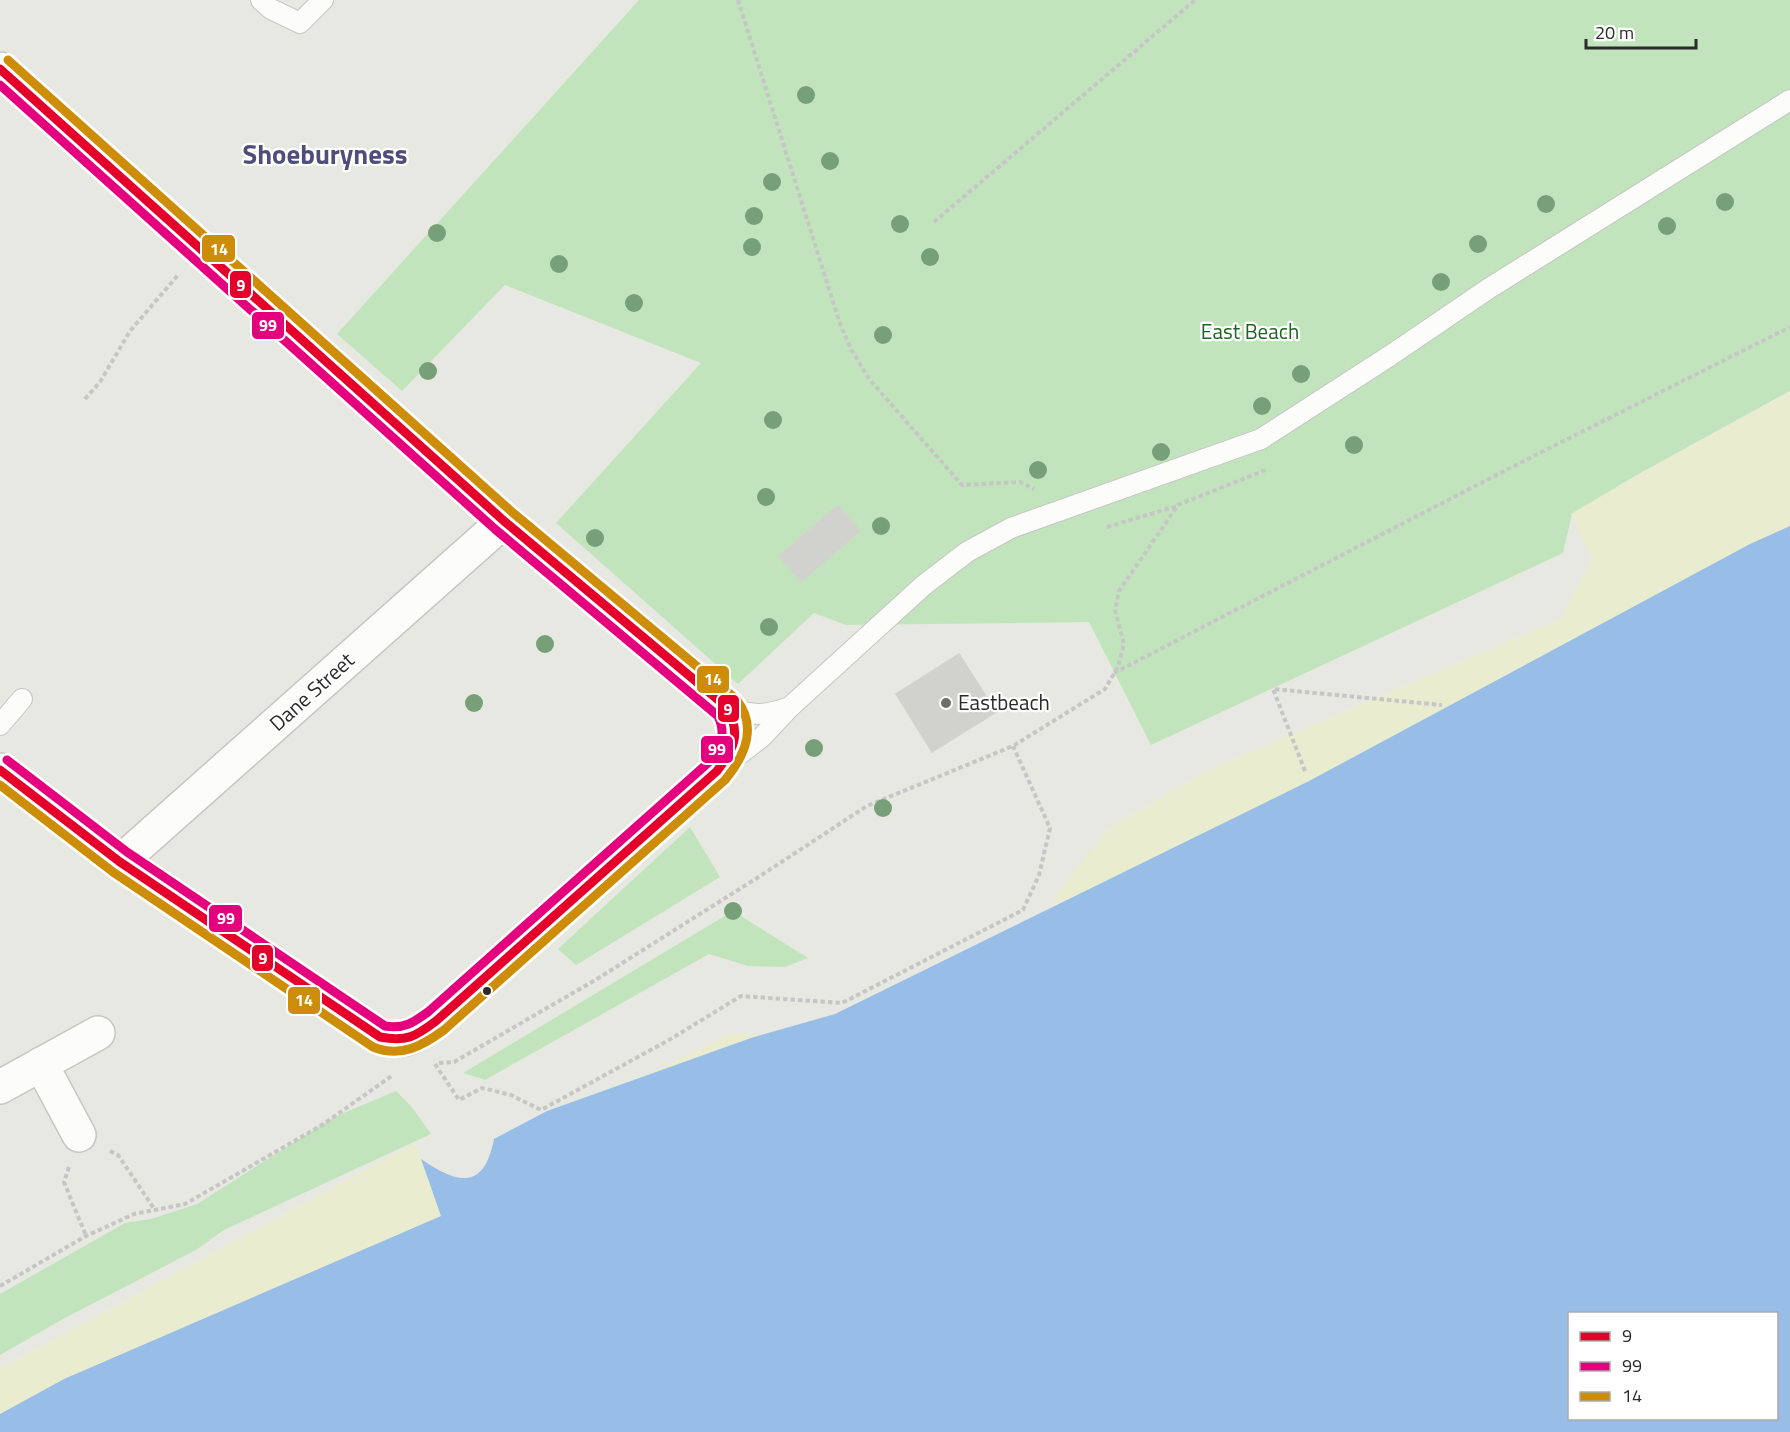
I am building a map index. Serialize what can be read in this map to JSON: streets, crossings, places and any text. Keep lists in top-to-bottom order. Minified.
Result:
{"streets":{"street":["Dane Street"]},"districts":["Shoeburyness"],"parks":["East Beach"],"places":["Eastbeach"],"lines":["transit line 14","transit line 9","transit line 99"],"legend":["9","99","14"],"scale_bar":"20 m"}
